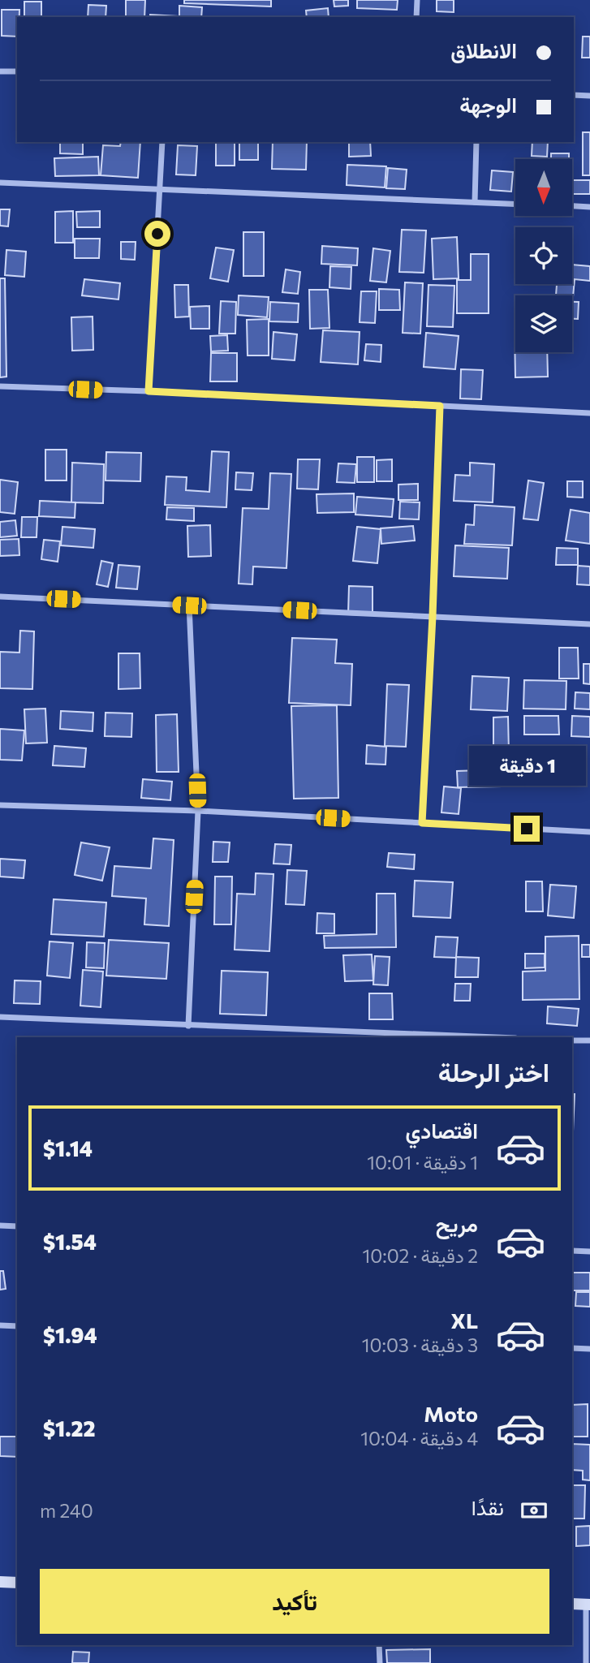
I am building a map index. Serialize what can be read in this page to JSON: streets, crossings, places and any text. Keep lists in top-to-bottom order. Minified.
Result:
{"north":"bottom","page":{"banner":["الانطلاق","الوجهة"],"bubble":"1 دقيقة","heading":"اختر الرحلة","list":[{"name":"اقتصادي","note":"1 دقيقة · 10:01","value":"$1.14"},{"name":"مريح","note":"2 دقيقة · 10:02","value":"$1.54"},{"name":"XL","note":"3 دقيقة · 10:03","value":"$1.94"},{"name":"Moto","note":"4 دقيقة · 10:04","value":"$1.22"}],"pay":["نقدًا","240 m"],"buttons":"تأكيد"}}
